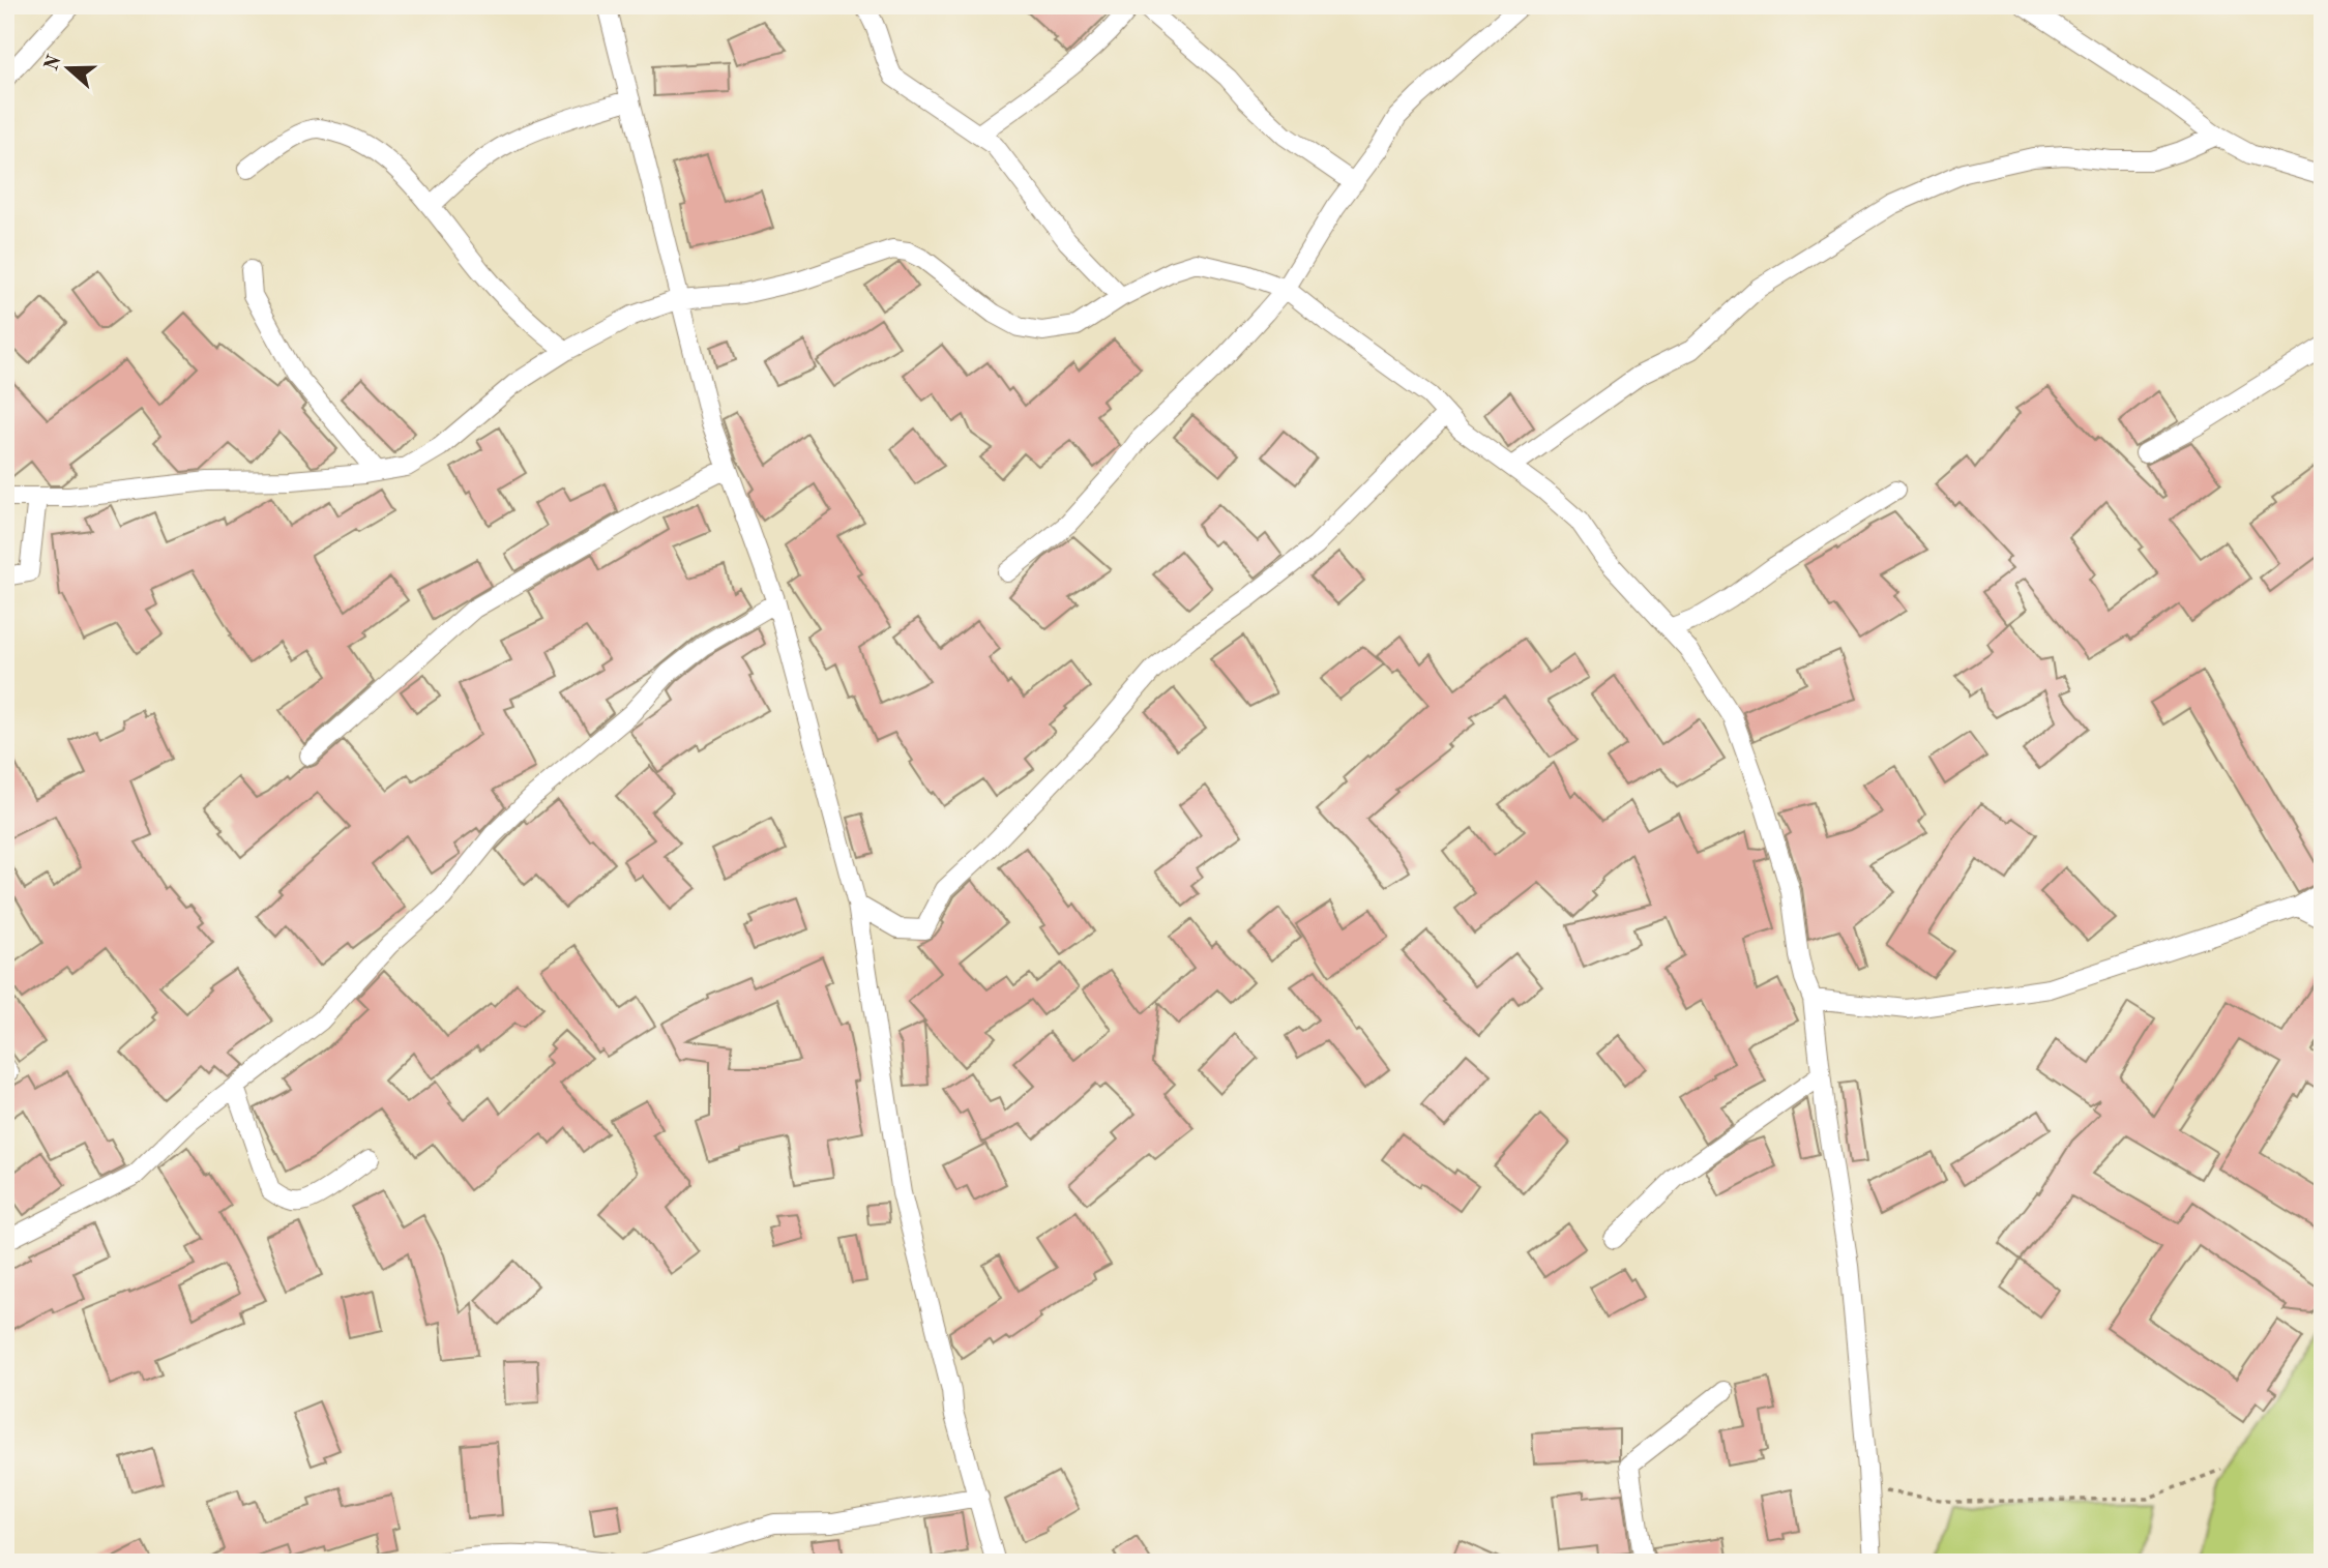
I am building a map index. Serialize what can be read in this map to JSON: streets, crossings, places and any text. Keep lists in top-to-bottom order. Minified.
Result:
{"north":"left"}
